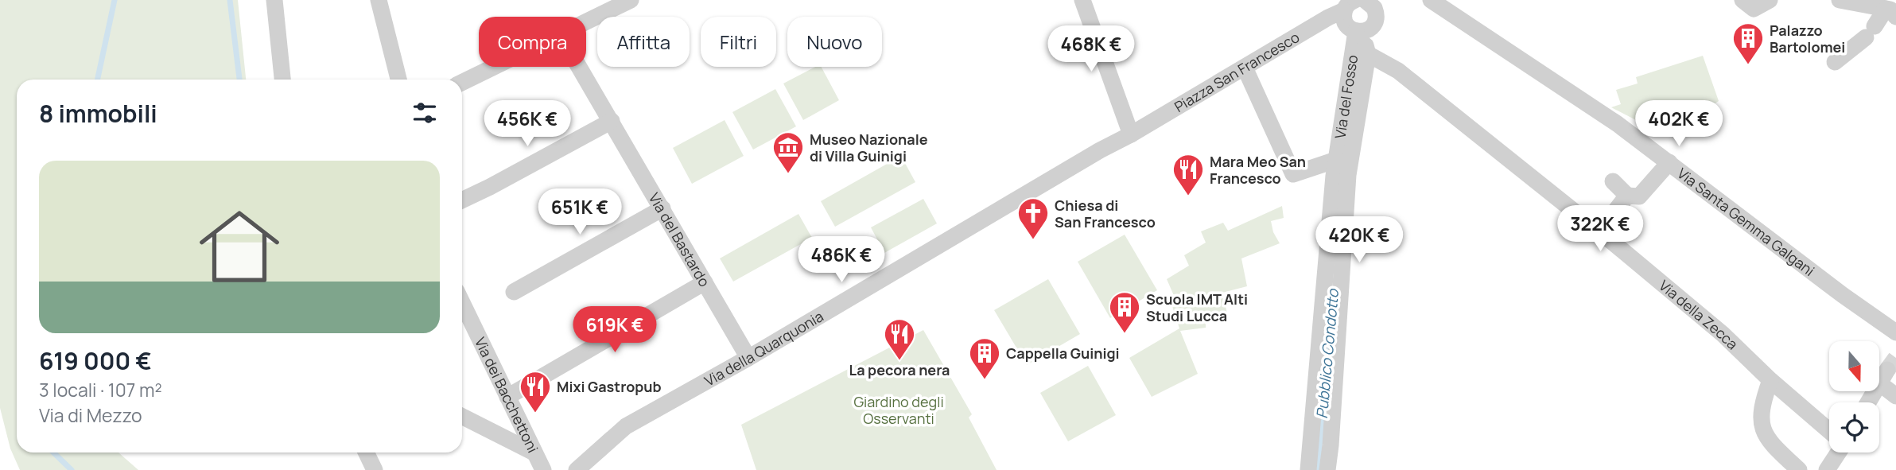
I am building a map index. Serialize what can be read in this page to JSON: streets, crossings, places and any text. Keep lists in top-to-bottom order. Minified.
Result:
{"streets":{"street":["Piazza San Francesco","Via del Fosso","Via Santa Gemma Galgani","Via del Bastardo","Via della Zecca","Via della Quarquonia","Via dei Bacchettoni"]},"crossings":[["Piazza San Francesco","Via del Fosso"],["Piazza San Francesco","Via della Quarquonia"],["Via del Fosso","Via della Zecca"],["Via del Bastardo","Via della Quarquonia"]],"water":["Pubblico Condotto"],"parks":["Giardino degli Osservanti"],"places":{"building":["Palazzo Bartolomei","Scuola IMT Alti Studi Lucca","Cappella Guinigi"],"museum":["Museo Nazionale di Villa Guinigi"],"restaurant":["Mara Meo San Francesco","La pecora nera","Mixi Gastropub"],"church":["Chiesa di San Francesco"]},"north":"bottom","page":{"chip":["Compra","Affitta","Filtri","Nuovo"],"price":["468K €","456K €","402K €","651K €","322K €","420K €","486K €","619K €"],"heading":"8 immobili","list":[{"name":"619 000 €","note":"3 locali · 107 m² · Via di Mezzo"}]}}
